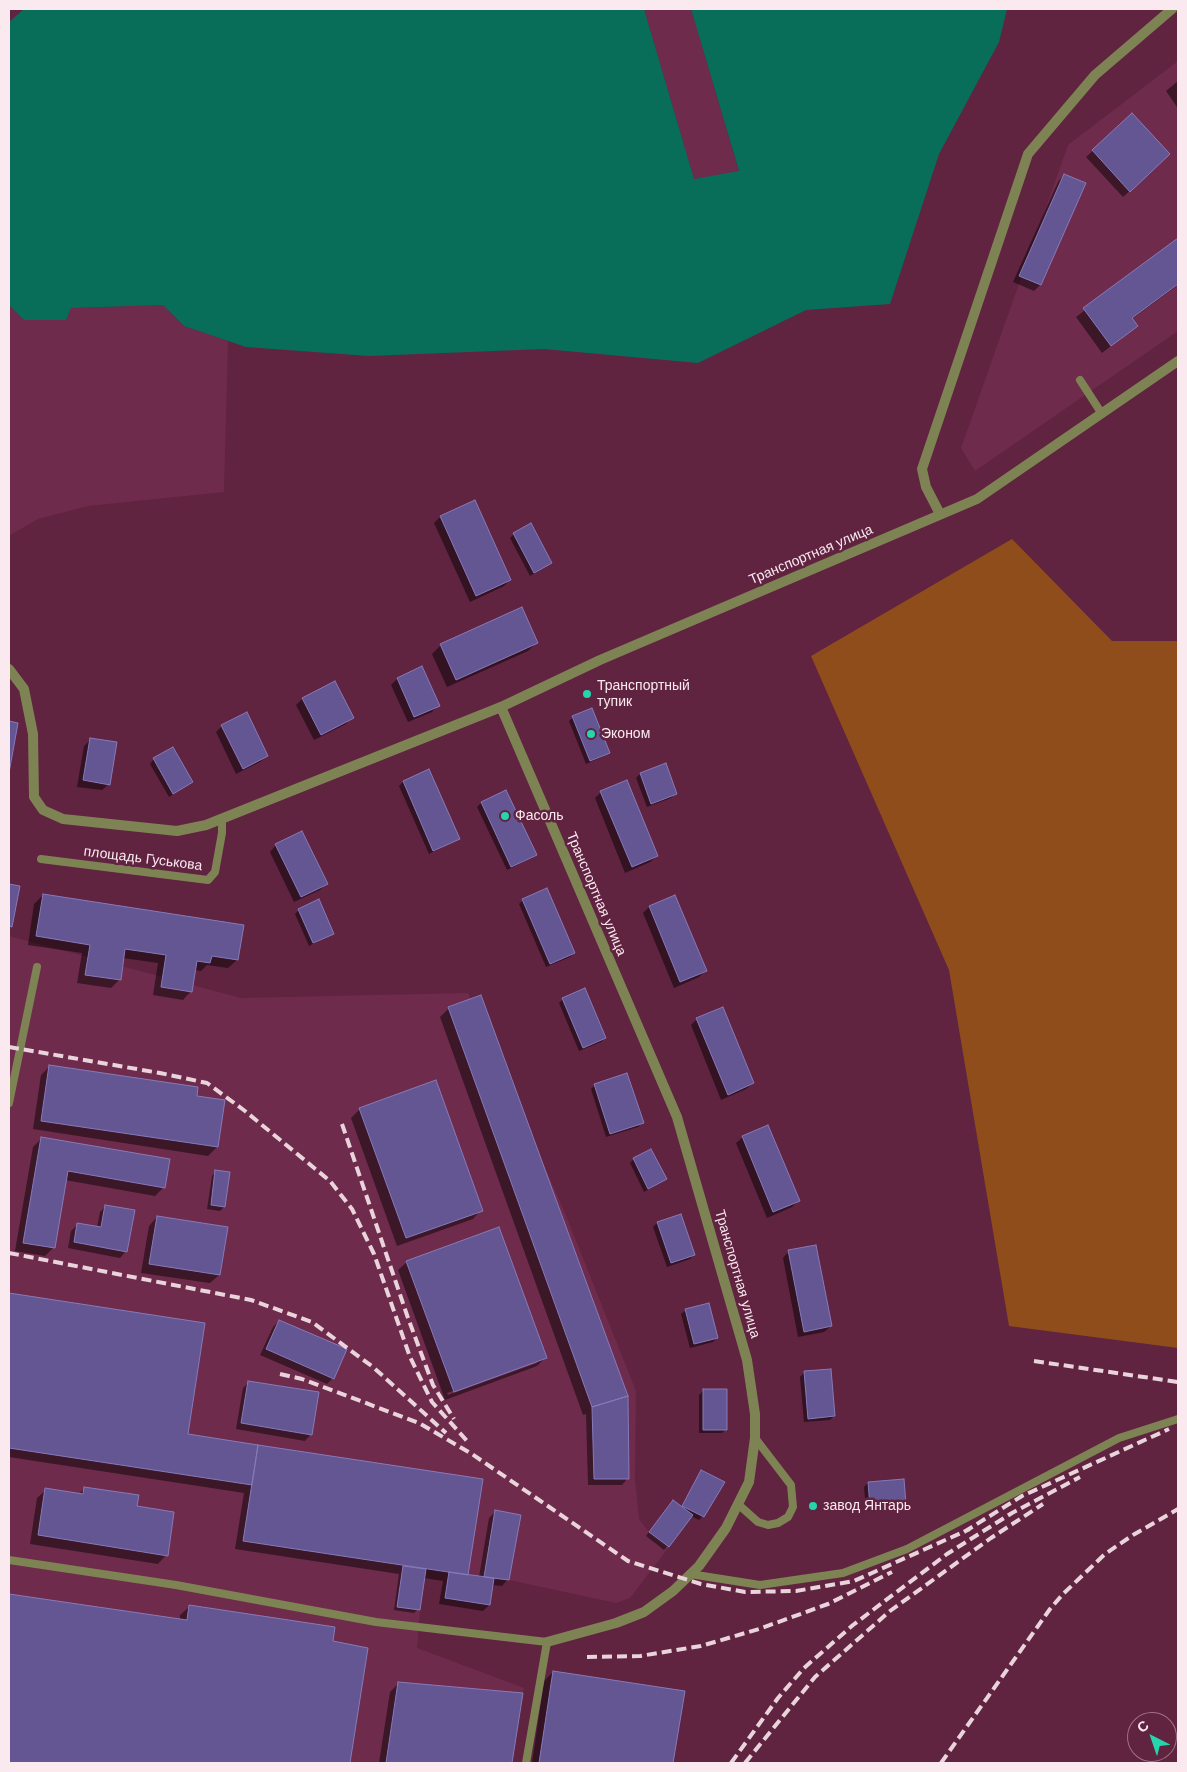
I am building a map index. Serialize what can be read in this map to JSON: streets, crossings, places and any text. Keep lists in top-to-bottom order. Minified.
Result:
{"streets":{"street":["Транспортная улица"],"lane":["площадь Гуськова"]},"places":["Транспортный тупик","Эконом","Фасоль","завод Янтарь"],"north":"top left"}
